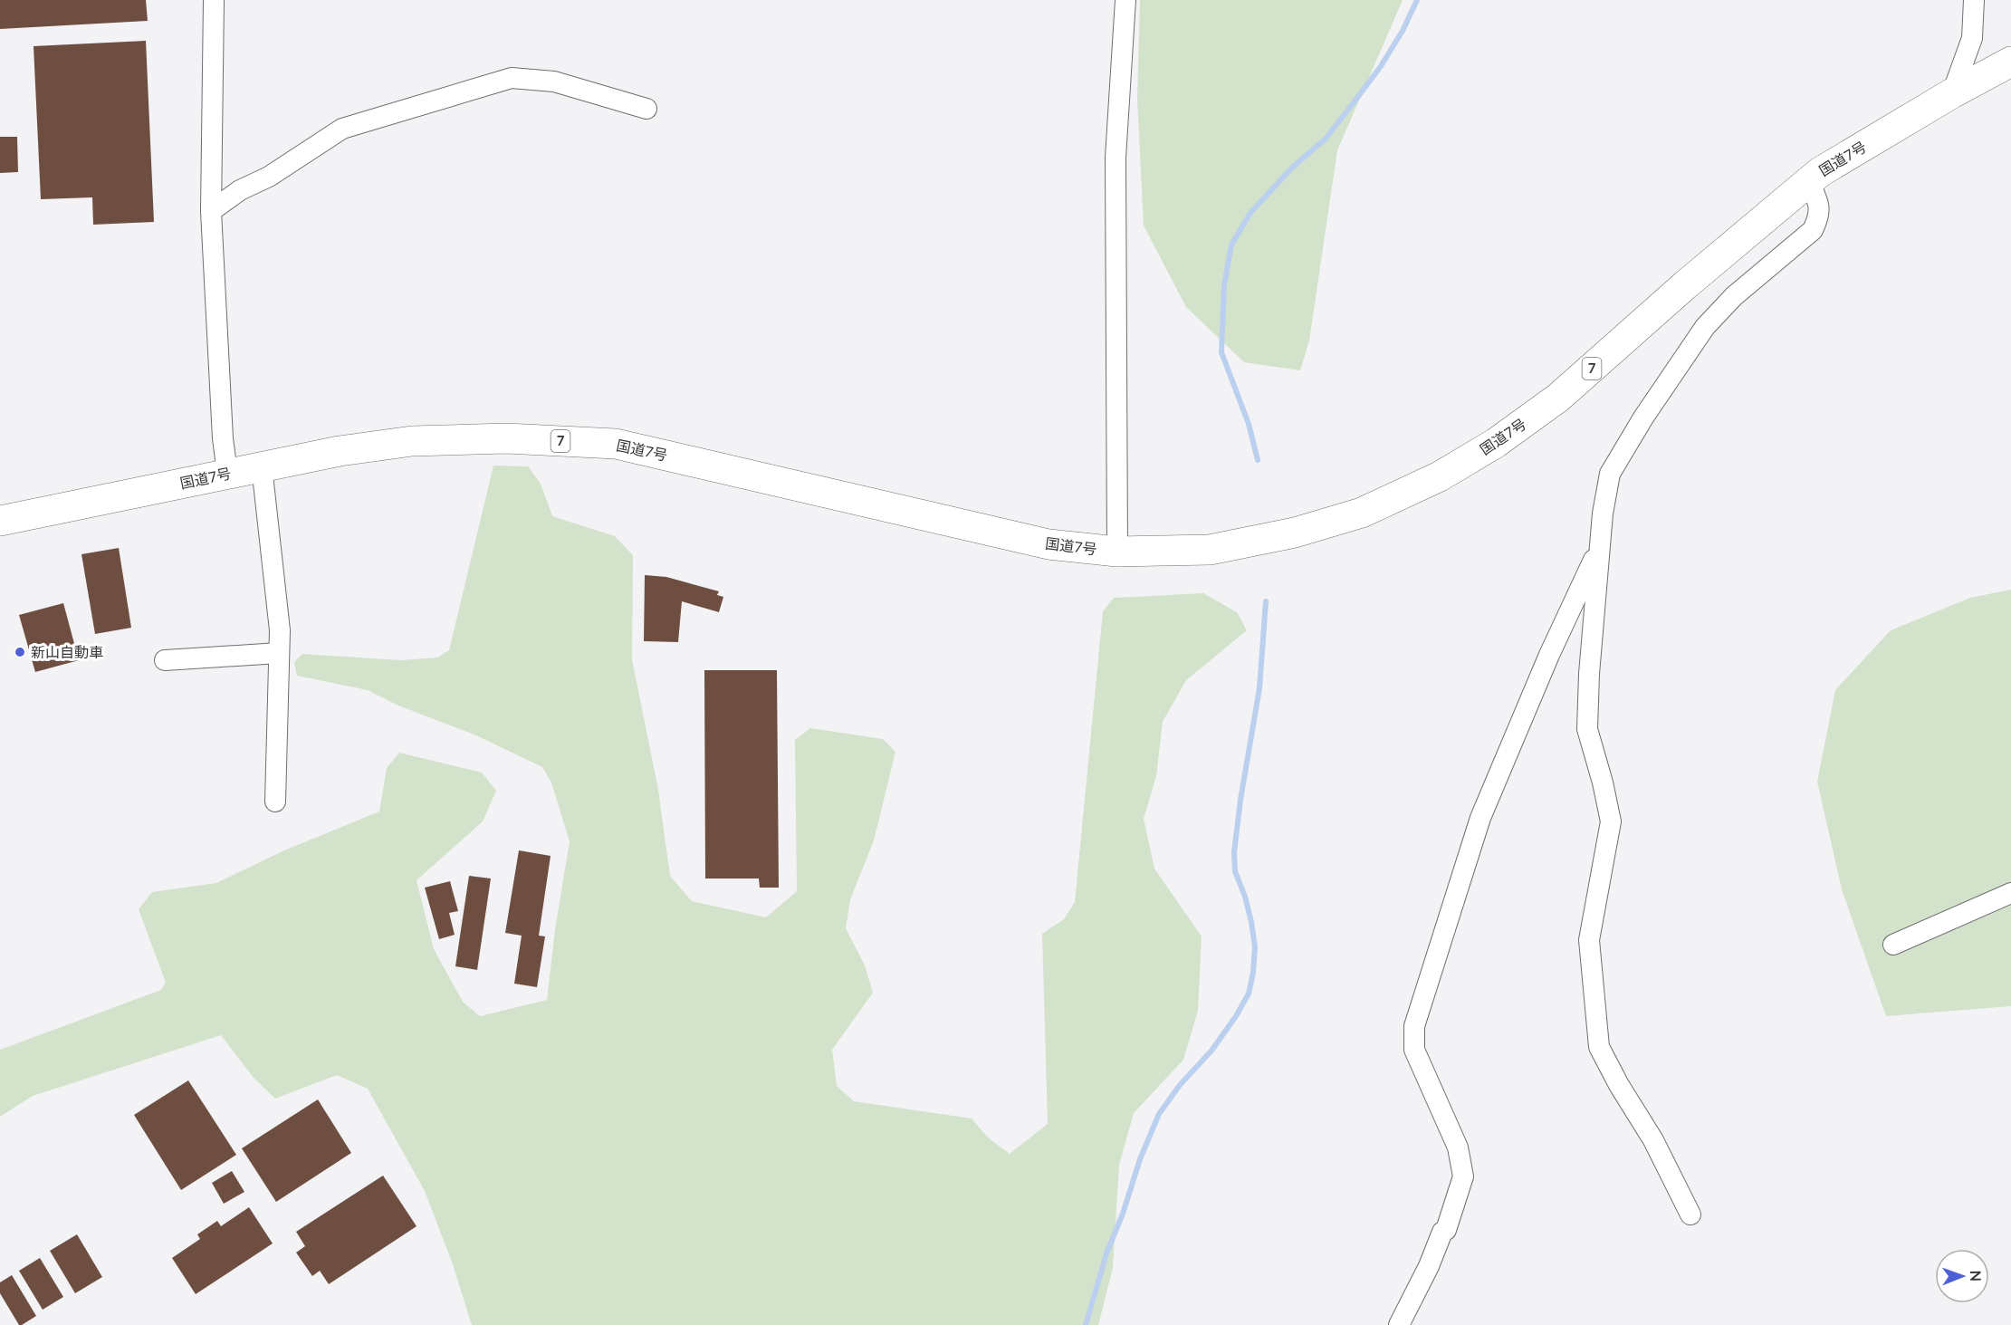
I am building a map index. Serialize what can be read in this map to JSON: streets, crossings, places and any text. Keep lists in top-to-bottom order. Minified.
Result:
{"streets":{"highway":["国道7号","7"]},"places":["新山自動車"],"north":"right"}
